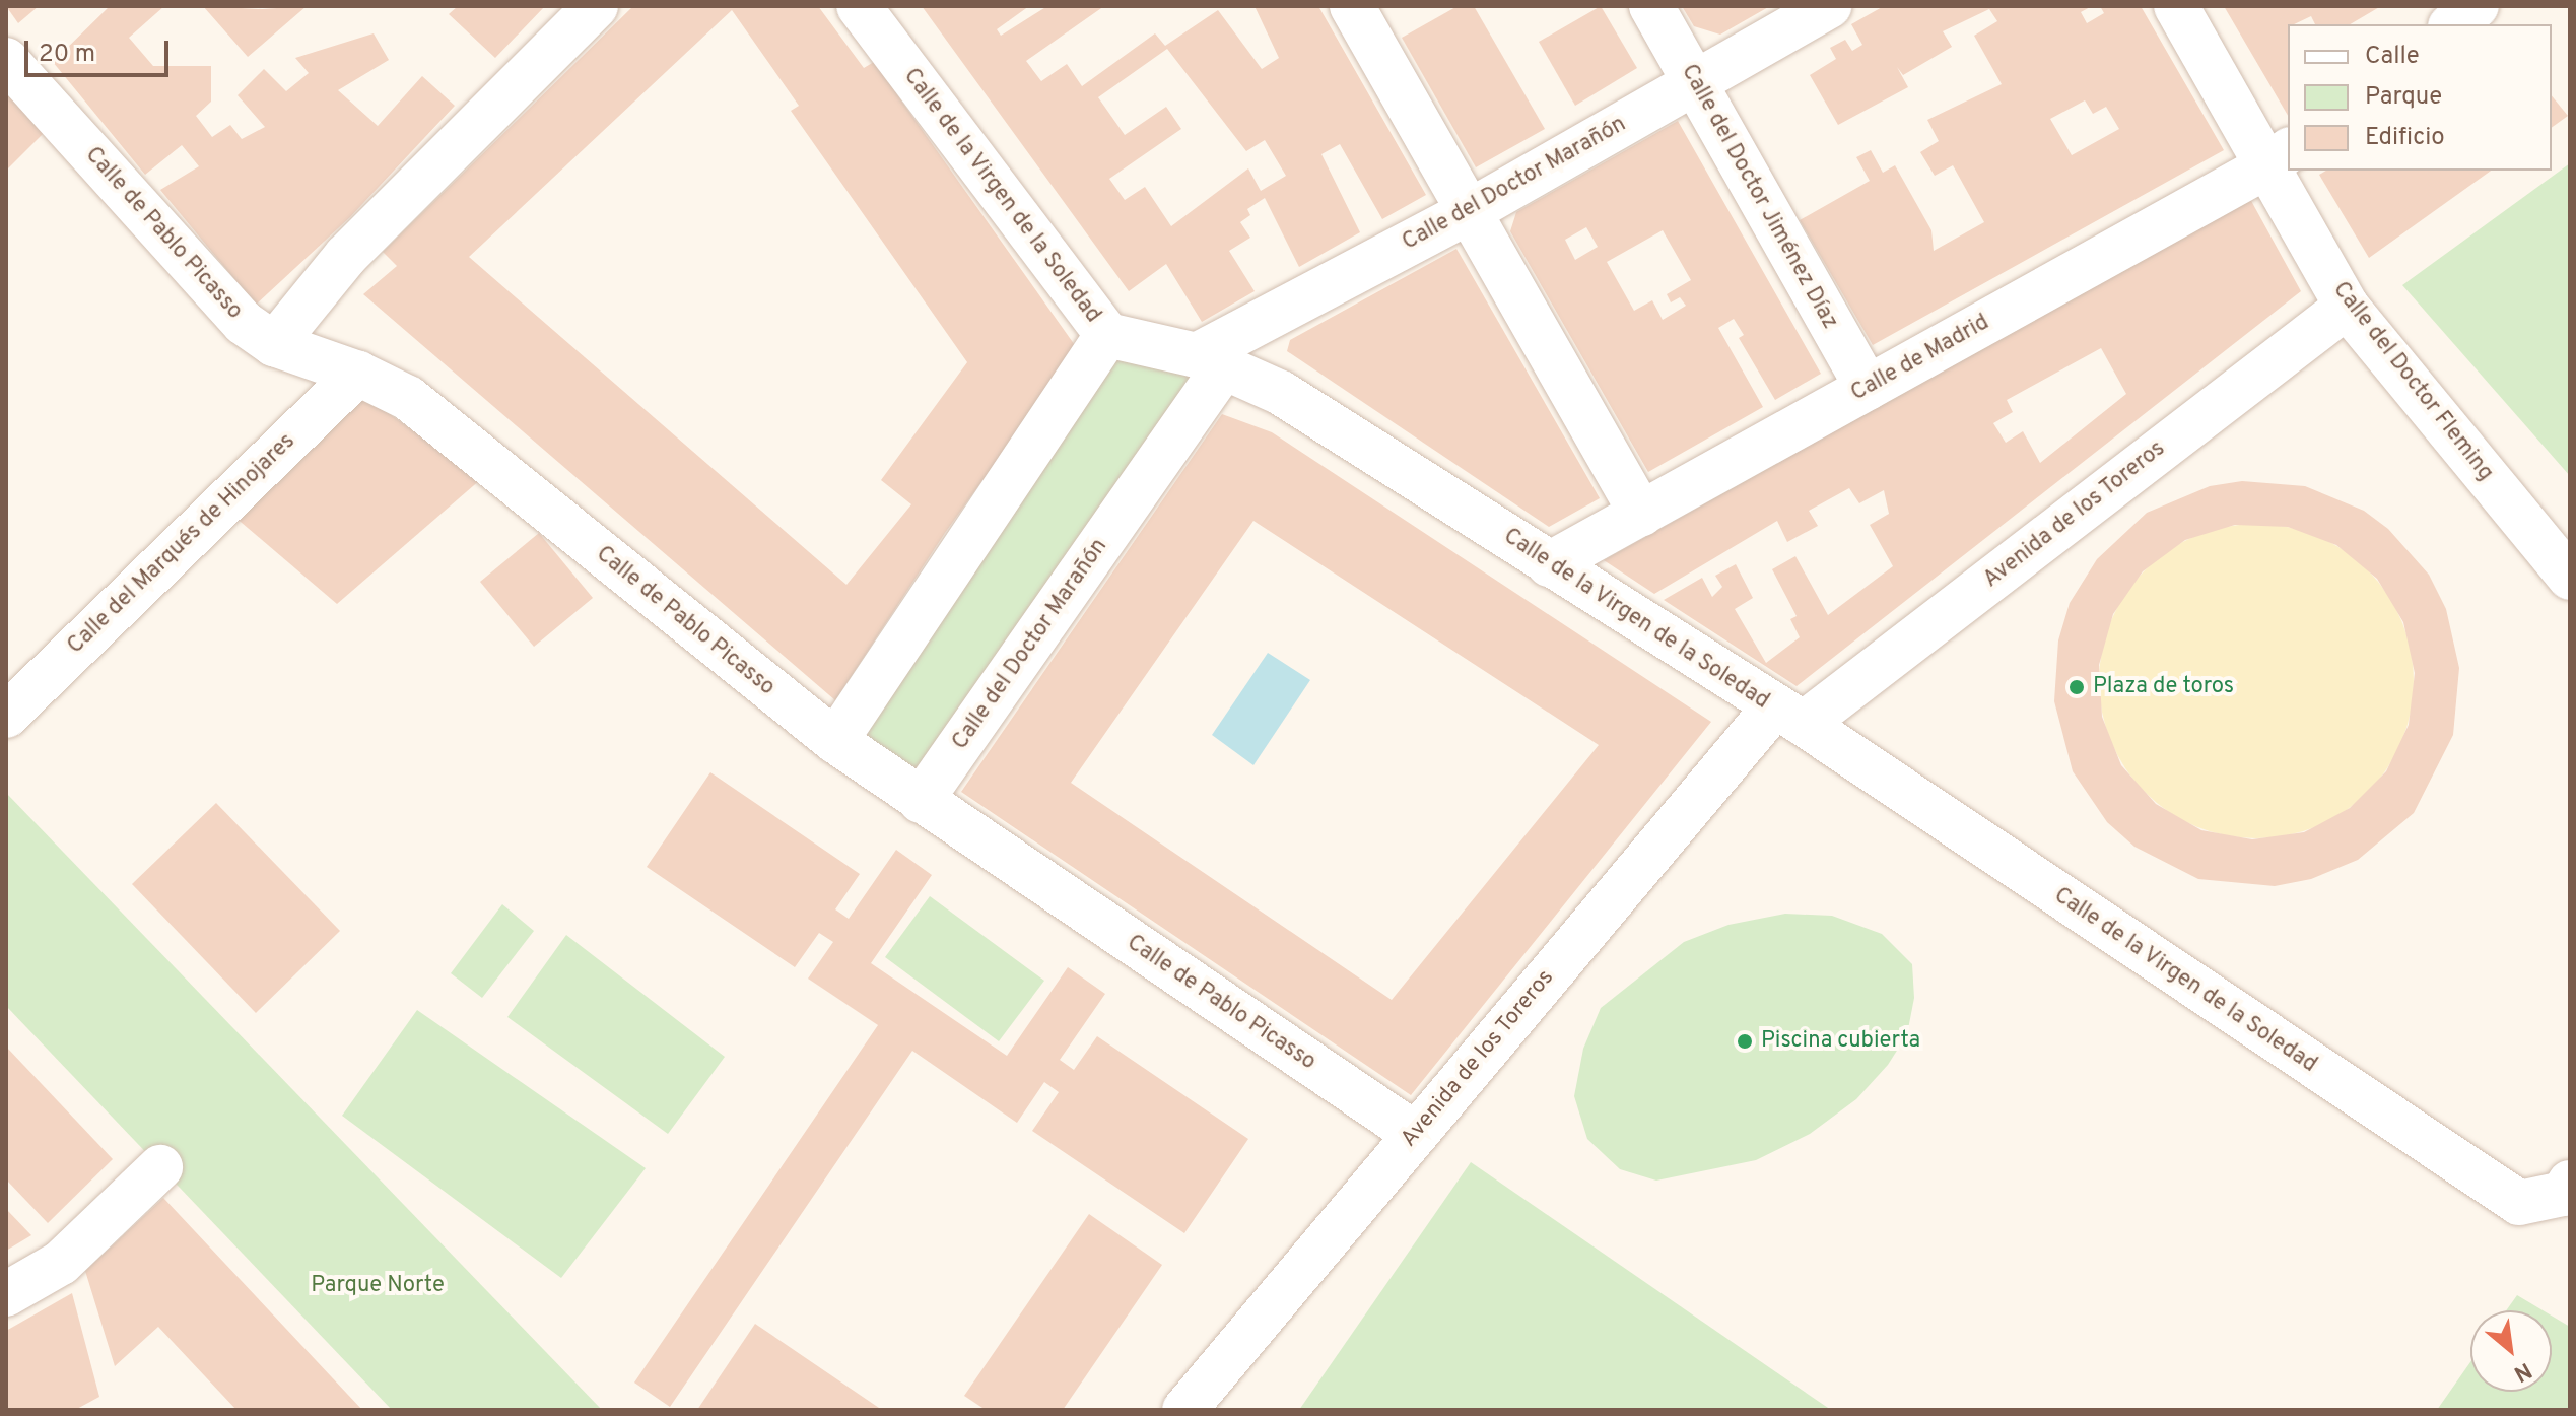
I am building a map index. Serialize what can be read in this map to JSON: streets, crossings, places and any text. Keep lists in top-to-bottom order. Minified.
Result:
{"streets":{"street":["Calle del Doctor Marañón","Calle de la Virgen de la Soledad","Calle del Doctor Jiménez Díaz","Calle de Pablo Picasso","Calle de Madrid","Calle del Doctor Fleming","Avenida de los Toreros","Calle del Marqués de Hinojares"]},"crossings":[["Calle del Doctor Marañón","Calle de la Virgen de la Soledad"],["Calle del Doctor Marañón","Calle del Doctor Jiménez Díaz"],["Calle del Doctor Marañón","Calle de Pablo Picasso"],["Calle de la Virgen de la Soledad","Calle de Madrid"],["Calle de la Virgen de la Soledad","Avenida de los Toreros"],["Calle del Doctor Jiménez Díaz","Calle de Madrid"],["Calle de Pablo Picasso","Avenida de los Toreros"],["Calle de Pablo Picasso","Calle del Marqués de Hinojares"],["Calle de Madrid","Calle del Doctor Fleming"],["Calle del Doctor Fleming","Avenida de los Toreros"]],"parks":["Parque Norte"],"places":["Plaza de toros","Piscina cubierta"],"legend":["Calle","Parque","Edificio"],"scale_bar":"20 m","north":"bottom right"}
